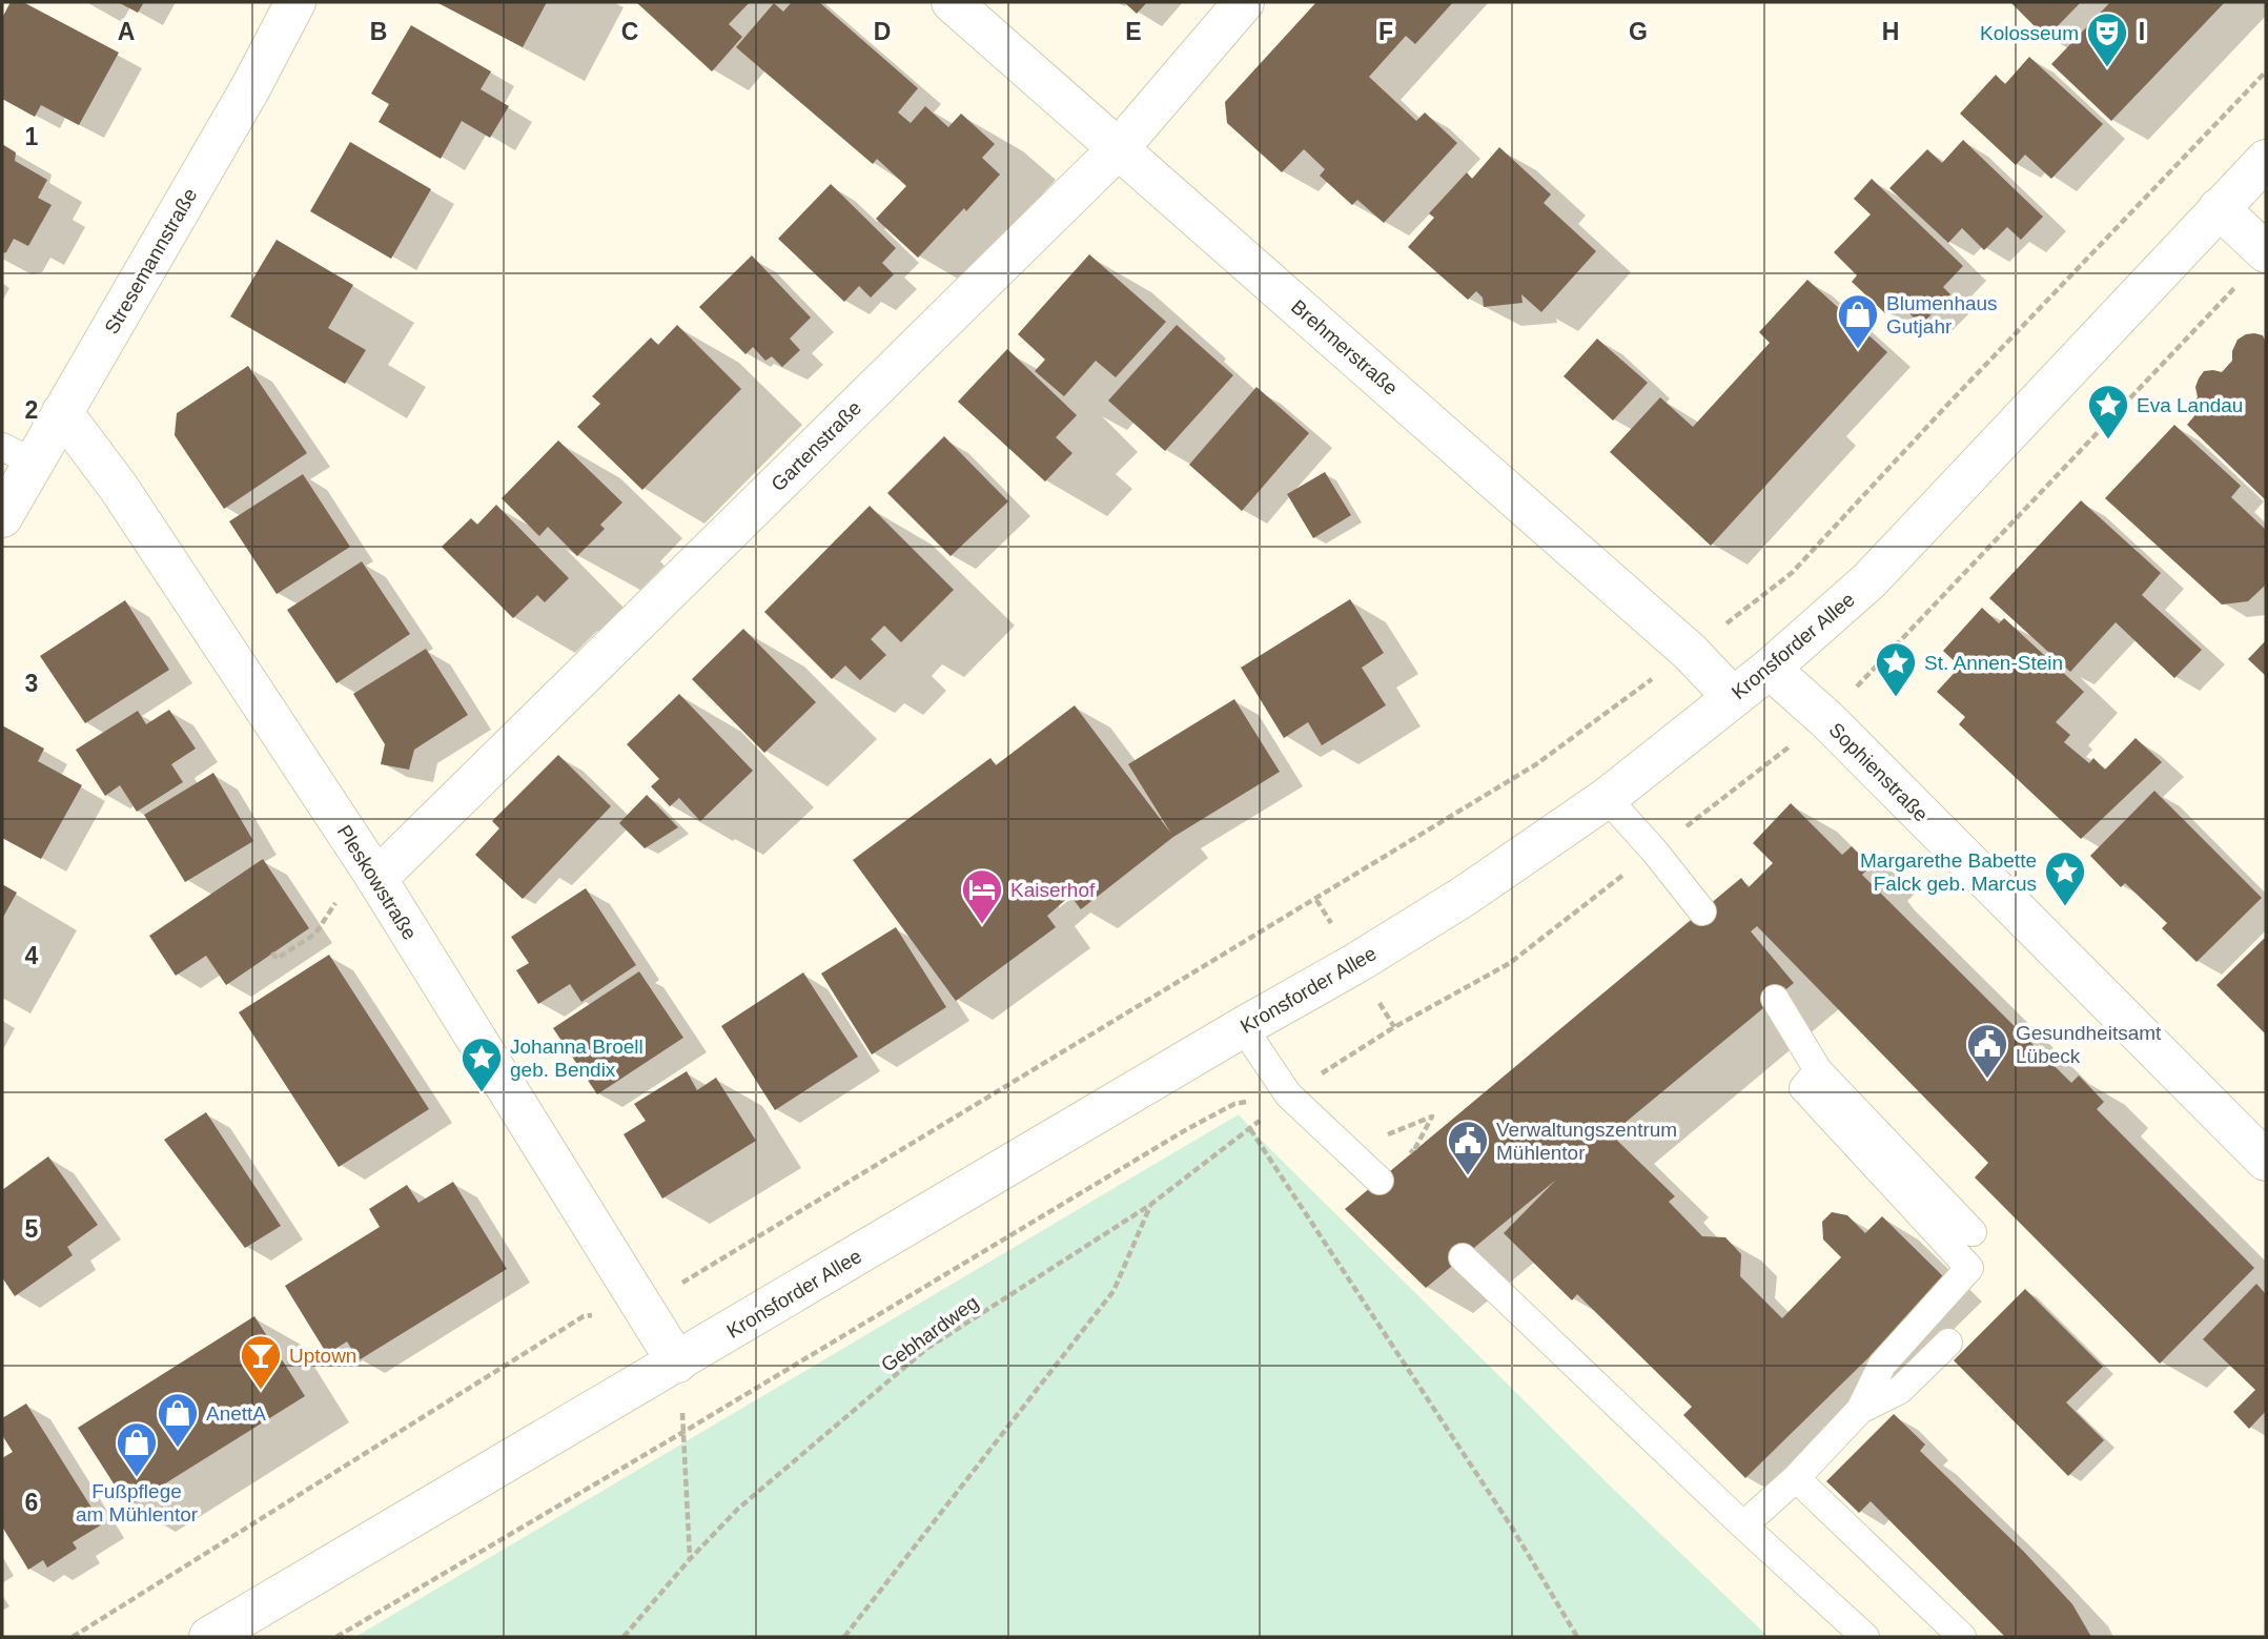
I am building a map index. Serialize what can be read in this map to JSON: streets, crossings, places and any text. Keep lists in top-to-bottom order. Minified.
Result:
{"streets":{"street":["Stresemannstraße","Brehmerstraße","Gartenstraße","Kronsforder Allee","Sophienstraße","Pleskowstraße"],"path":["Gebhardweg"]},"crossings":[["Stresemannstraße","Pleskowstraße"],["Brehmerstraße","Gartenstraße"],["Brehmerstraße","Kronsforder Allee"],["Gartenstraße","Pleskowstraße"],["Kronsforder Allee","Sophienstraße"],["Kronsforder Allee","Pleskowstraße"]],"places":{"theatre":["Kolosseum"],"shop":["Blumenhaus Gutjahr","AnettA","Fußpflege am Mühlentor"],"place":["Eva Landau","St. Annen-Stein","Margarethe Babette Falck geb. Marcus","Johanna Broell geb. Bendix"],"hotel":["Kaiserhof"],"public building":["Gesundheitsamt Lübeck","Verwaltungszentrum Mühlentor"],"bar":["Uptown"]},"grid":{"columns":["A","B","C","D","E","F","G","H","I"],"rows":["1","2","3","4","5","6"]}}
